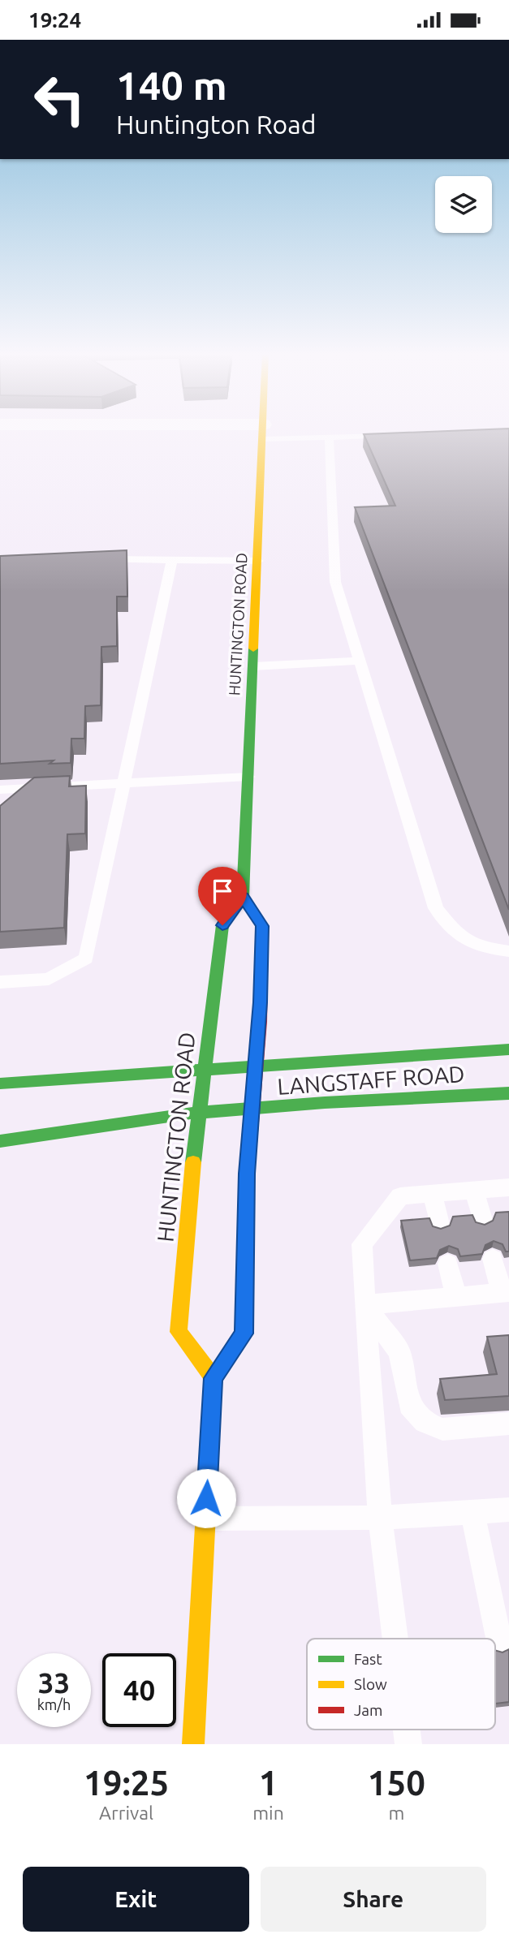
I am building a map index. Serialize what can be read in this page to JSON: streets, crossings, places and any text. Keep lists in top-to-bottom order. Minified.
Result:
{"streets":{"street":["HUNTINGTON ROAD","LANGSTAFF ROAD"]},"crossings":[["HUNTINGTON ROAD","LANGSTAFF ROAD"]],"legend":["Fast","Slow","Jam"],"page":{"status":"19:24","turn":["140 m","Huntington Road"],"speed":"33 km/h","limit":"40","eta":["19:25","Arrival","1","min","150","m"],"buttons":["Exit","Share"]}}
